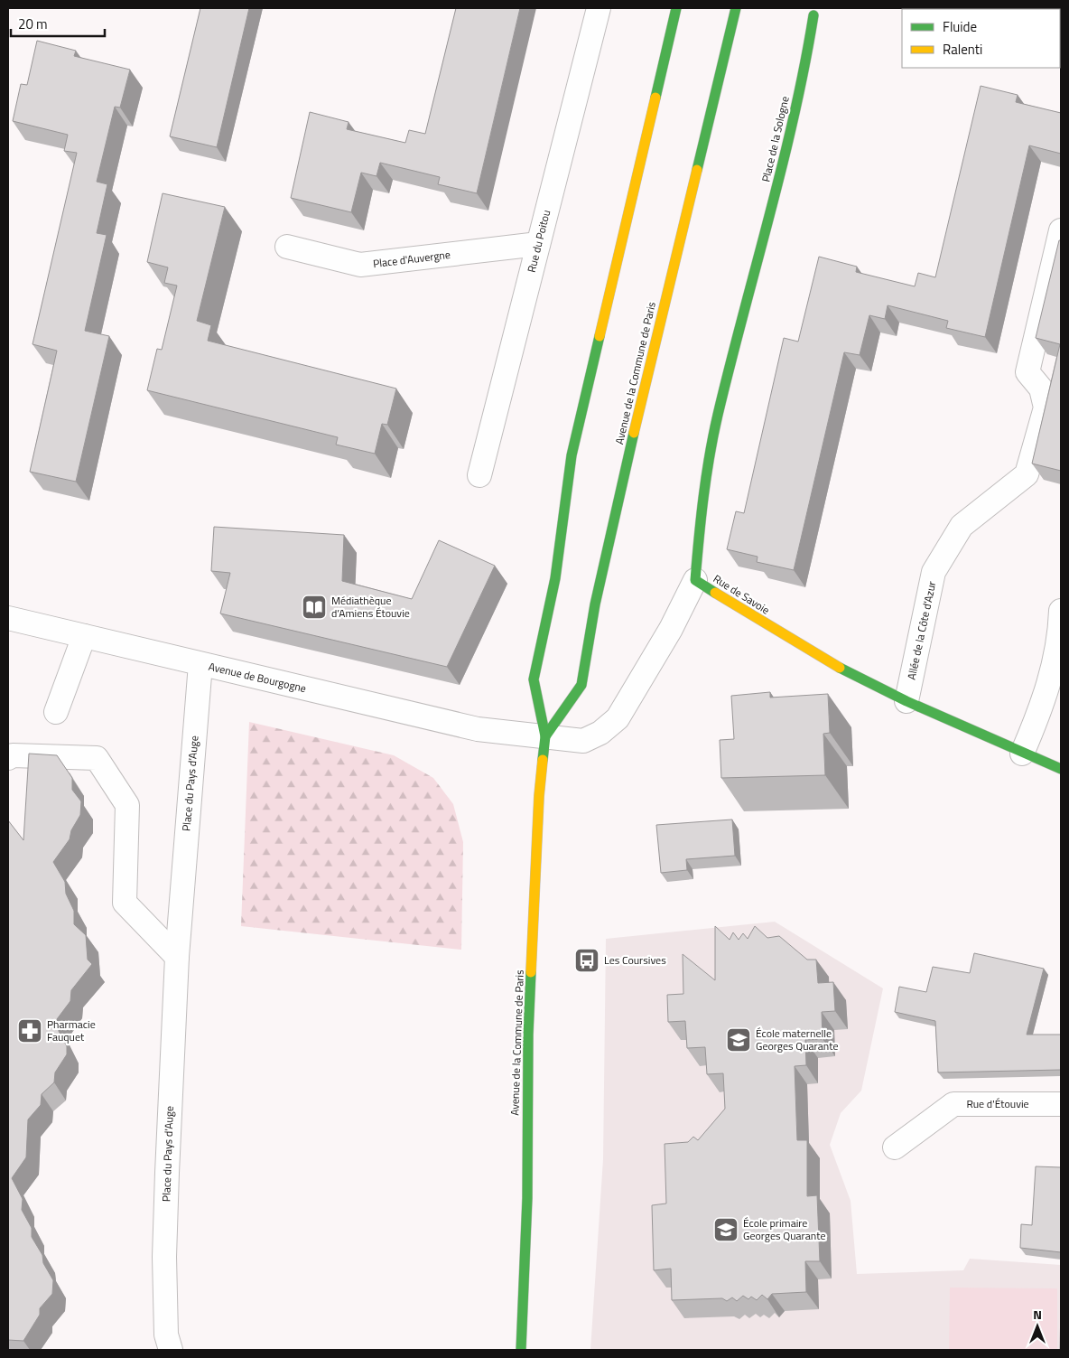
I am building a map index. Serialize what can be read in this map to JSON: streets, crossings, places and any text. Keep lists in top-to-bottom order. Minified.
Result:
{"streets":{"street":["Place de la Sologne","Rue du Poitou","Place d'Auvergne","Avenue de la Commune de Paris","Rue de Savoie","Allée de la Côte d'Azur","Avenue de Bourgogne","Place du Pays d'Auge","Rue d'Étouvie"]},"crossings":[["Place de la Sologne","Rue de Savoie"],["Rue du Poitou","Place d'Auvergne"],["Avenue de la Commune de Paris","Avenue de Bourgogne"],["Rue de Savoie","Allée de la Côte d'Azur"],["Rue de Savoie","Avenue de Bourgogne"],["Avenue de Bourgogne","Place du Pays d'Auge"]],"places":{"library":["Médiathèque d’Amiens Étouvie"],"bus stop":["Les Coursives"],"pharmacy":["Pharmacie Fauquet"],"school or university":["École maternelle Georges Quarante","École primaire Georges Quarante"]},"legend":["Fluide","Ralenti"],"scale_bar":"20 m","north":"top"}
